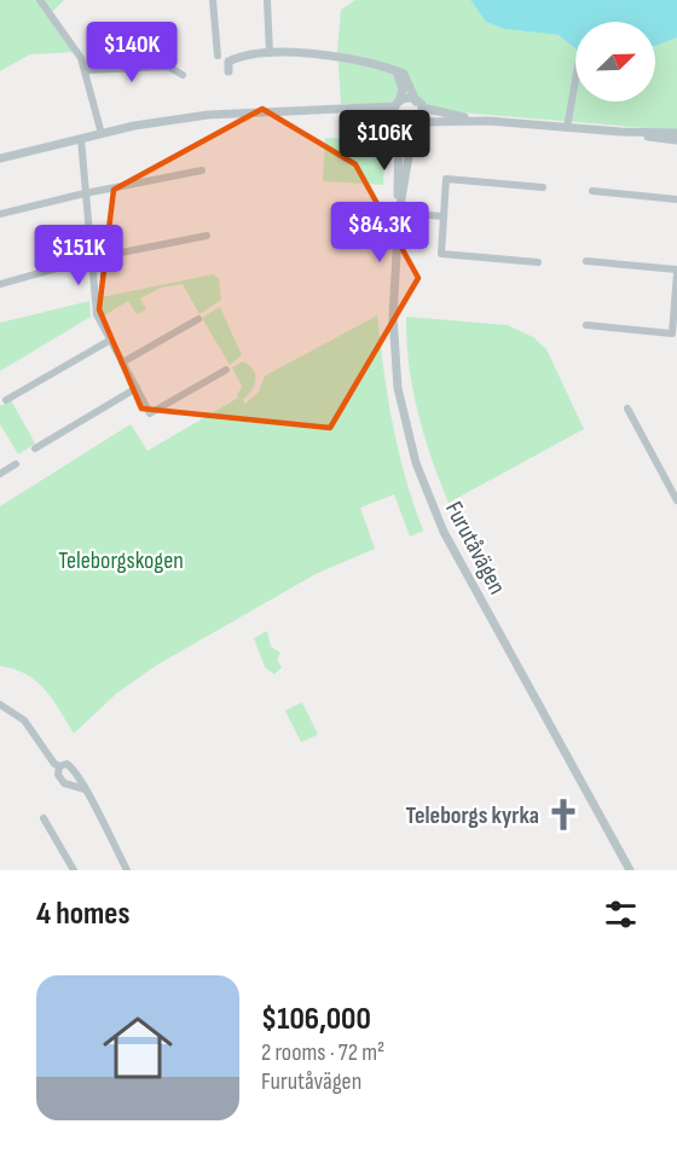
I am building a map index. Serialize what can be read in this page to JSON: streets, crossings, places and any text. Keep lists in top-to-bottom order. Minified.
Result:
{"streets":{"street":["Furutåvägen"]},"parks":["Teleborgskogen"],"places":{"church":["Teleborgs kyrka"]},"north":"top right","page":{"price":["$140K","$106K","$84.3K","$151K"],"heading":"4 homes","list":[{"name":"$106,000","note":"2 rooms · 72 m² · Furutåvägen"}]}}
